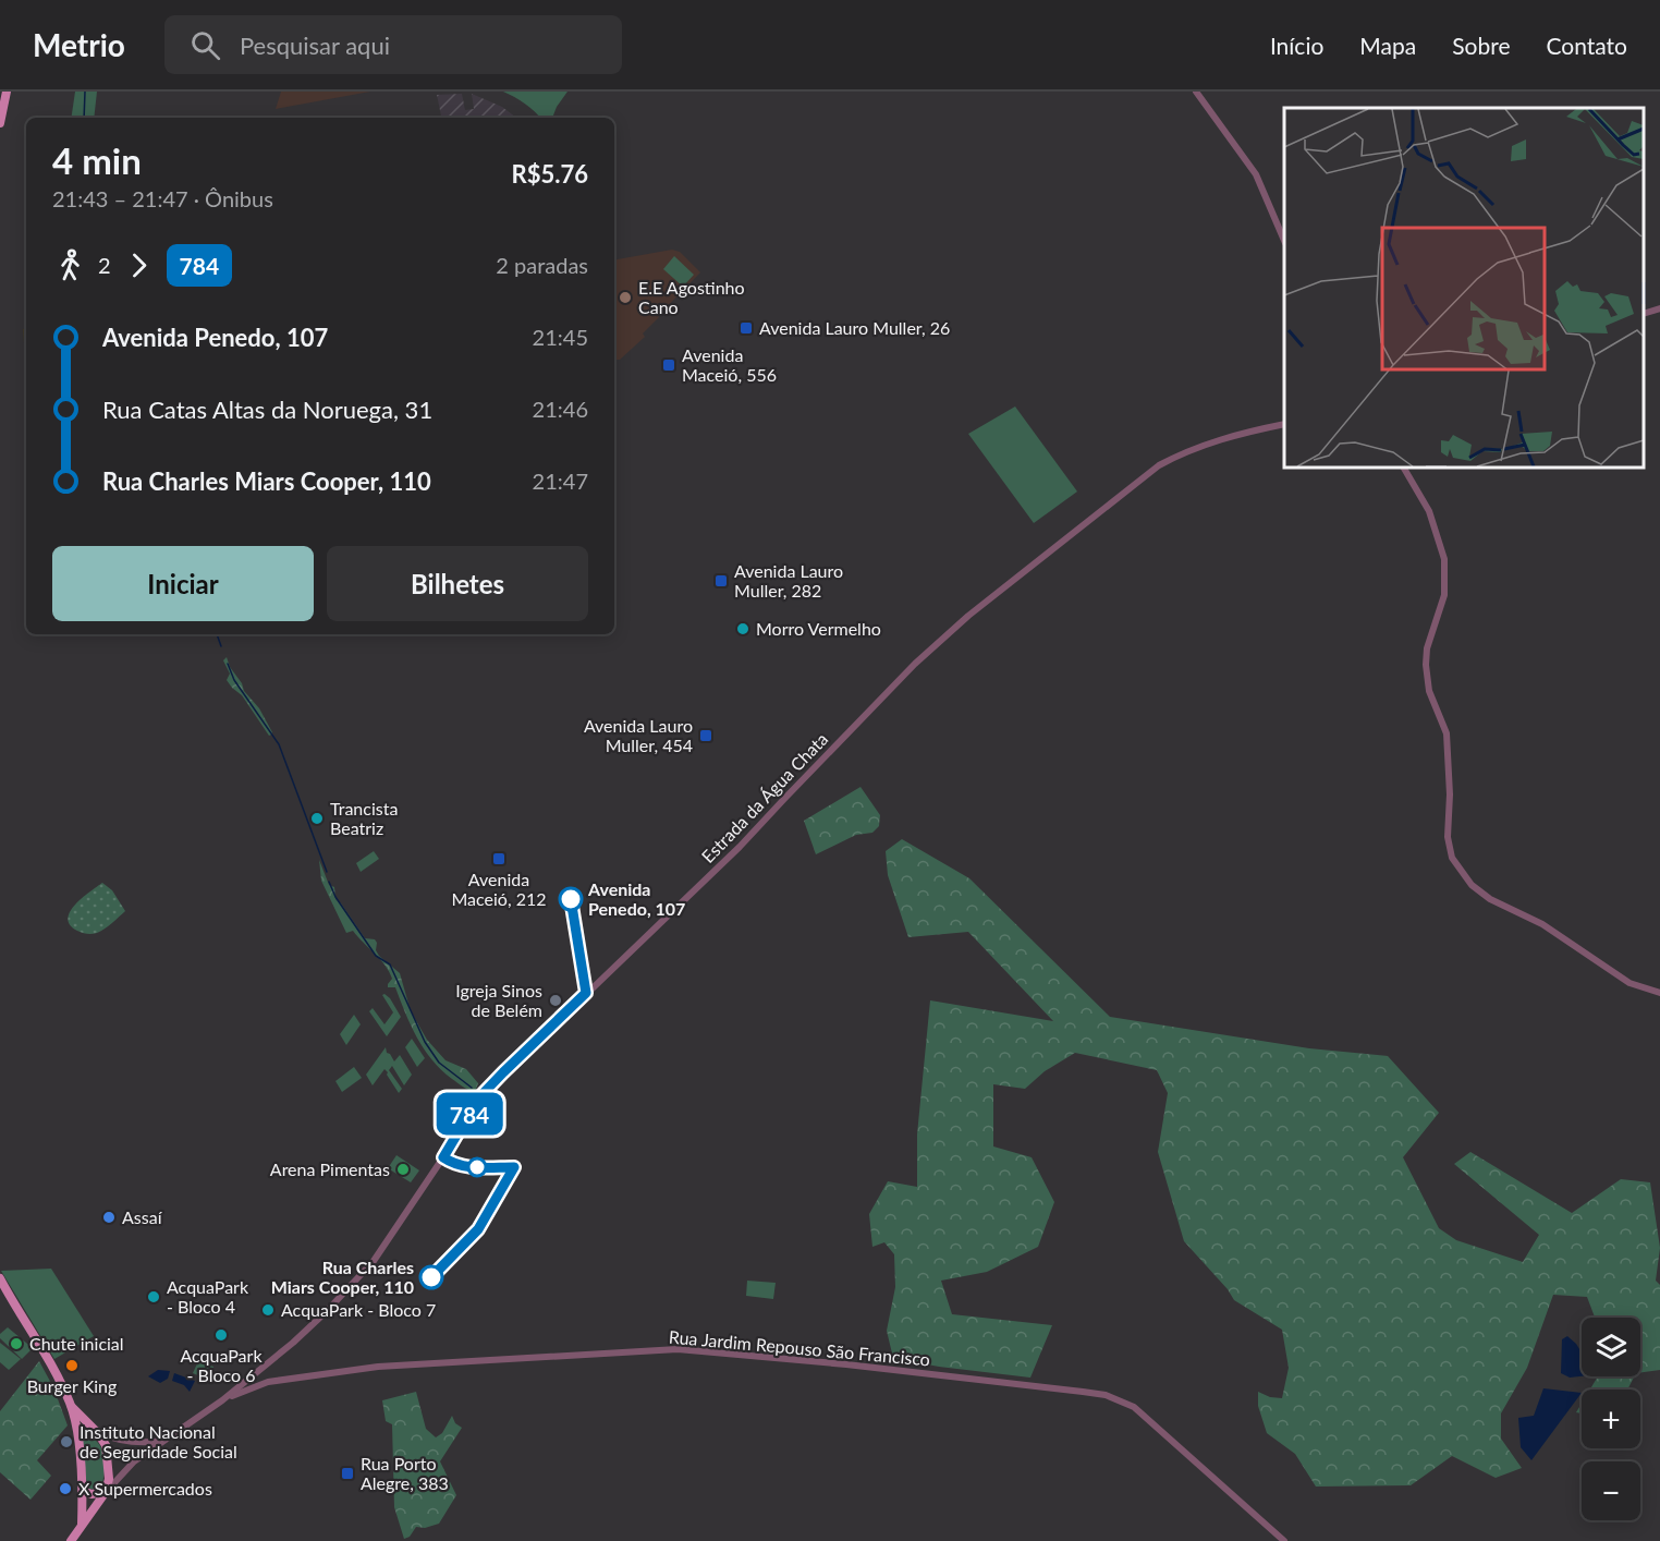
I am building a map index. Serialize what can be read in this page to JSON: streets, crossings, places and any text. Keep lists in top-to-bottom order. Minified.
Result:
{"streets":{"street":["Estrada da Água Chata","Rua Jardim Repouso São Francisco"]},"crossings":[["Estrada da Água Chata","Rua Jardim Repouso São Francisco"]],"places":{"other":["E.E Agostinho Cano","Morro Vermelho","Trancista Beatriz","Avenida Penedo, 107","Igreja Sinos de Belém","Arena Pimentas","Assaí","Rua Charles Miars Cooper, 110","AcquaPark - Bloco 4","AcquaPark - Bloco 7","AcquaPark - Bloco 6","Chute inicial","Burger King","Instituto Nacional de Seguridade Social","X Supermercados"],"transit":["Avenida Lauro Muller, 26","Avenida Maceió, 556","Avenida Lauro Muller, 282","Avenida Lauro Muller, 454","Avenida Maceió, 212","Rua Porto Alegre, 383"]},"lines":["bus line 784"],"page":{"header":"Metrio","search":"Pesquisar aqui","nav":["Início","Mapa","Sobre","Contato"],"on_map":"784","heading":["4 min","21:43 – 21:47 · Ônibus","R$5.76"],"legs":["2","784","2 paradas"],"list":[{"name":"Avenida Penedo, 107","value":"21:45"},{"name":"Rua Catas Altas da Noruega, 31","value":"21:46"},{"name":"Rua Charles Miars Cooper, 110","value":"21:47"}],"buttons":["Iniciar","Bilhetes"],"map_buttons":["+","−"]}}
